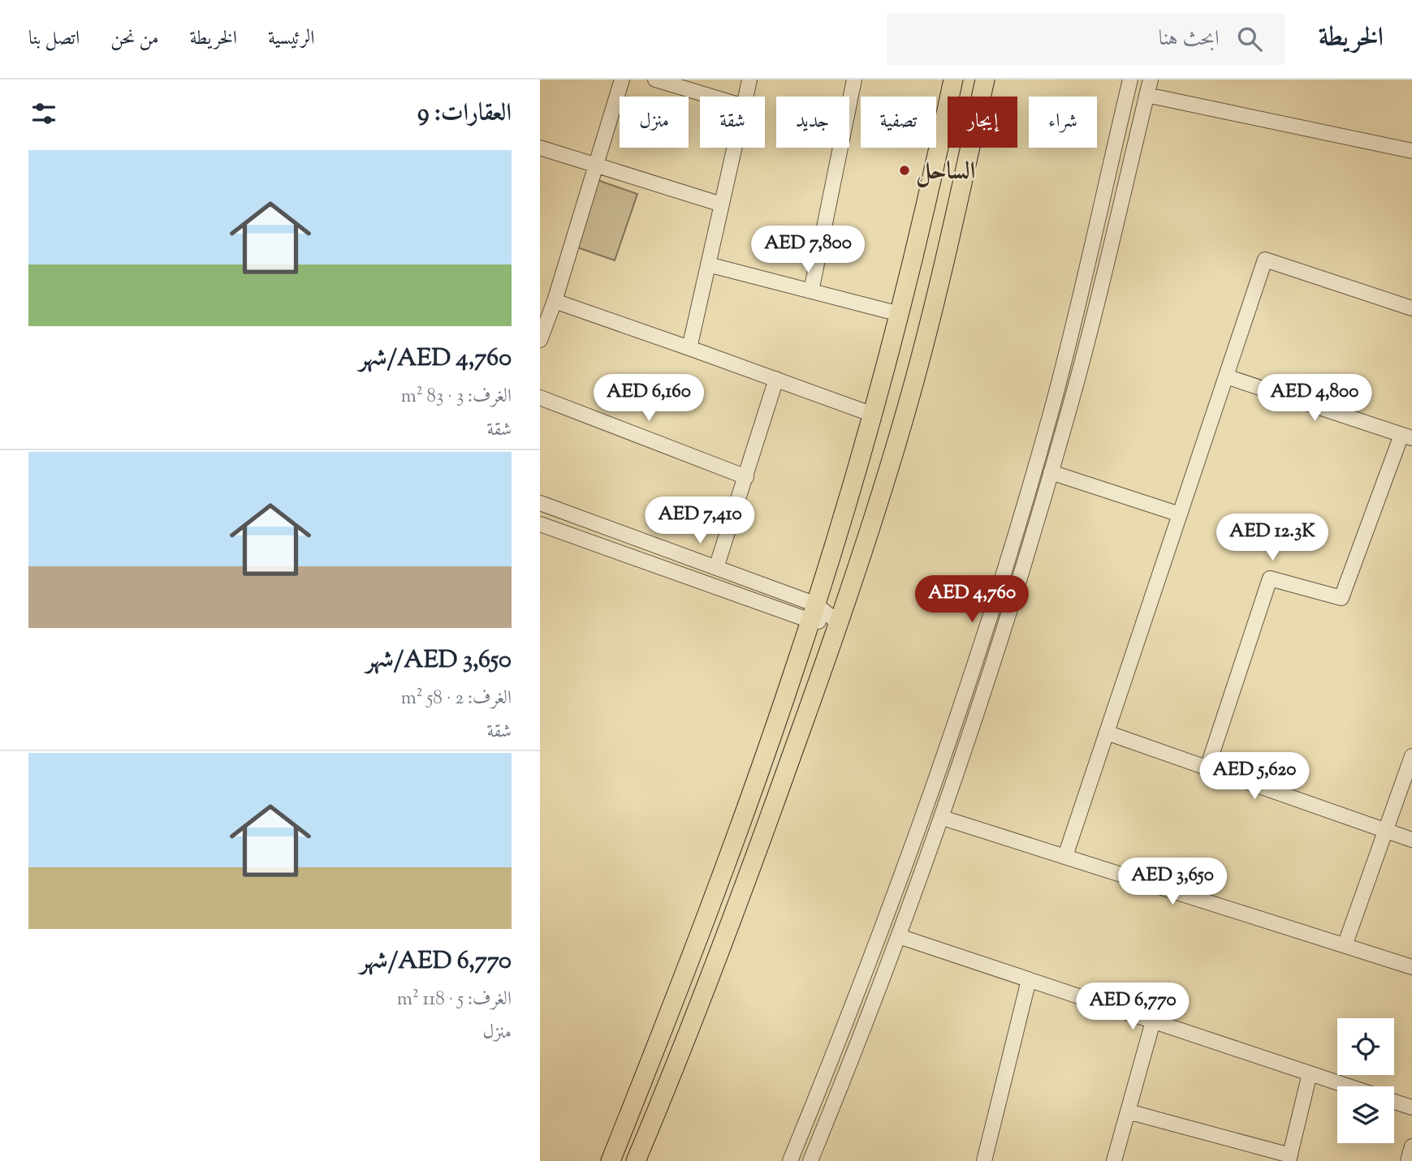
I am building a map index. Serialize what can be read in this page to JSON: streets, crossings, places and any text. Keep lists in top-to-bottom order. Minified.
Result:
{"places":["الساحل"],"page":{"header":"الخريطة","search":"ابحث هنا","nav":["الرئيسية","الخريطة","من نحن","اتصل بنا"],"heading":"العقارات: 9","chip":["شراء","إيجار","تصفية","جديد","شقة","منزل"],"list":[{"name":"AED 4,760/شهر","note":"الغرف: 3 · 83 m² · شقة"},{"name":"AED 3,650/شهر","note":"الغرف: 2 · 58 m² · شقة"},{"name":"AED 6,770/شهر","note":"الغرف: 5 · 118 m² · منزل"}],"price":["AED 7,800","AED 6,160","AED 4,800","AED 7,410","AED 12.3K","AED 4,760","AED 5,620","AED 3,650","AED 6,770"]}}
